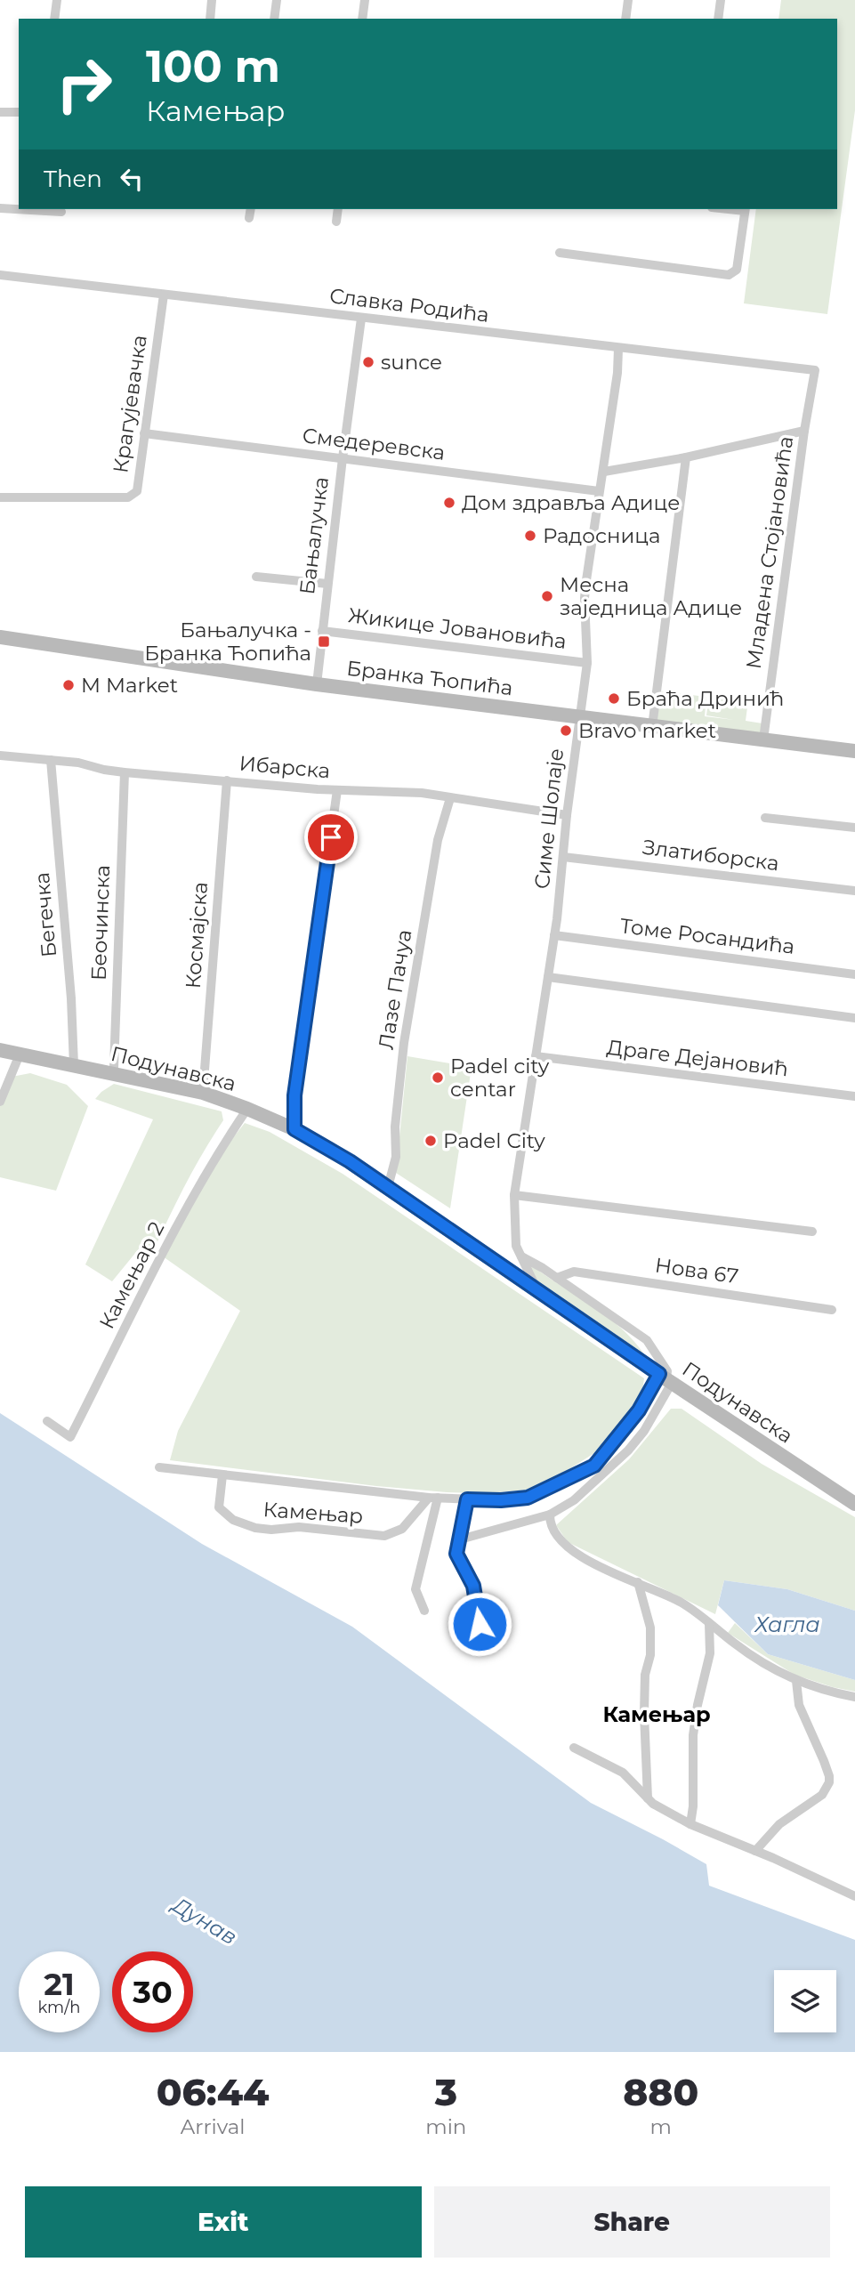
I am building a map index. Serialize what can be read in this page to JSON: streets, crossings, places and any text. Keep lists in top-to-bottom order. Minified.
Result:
{"streets":{"street":["Славка Родића","Крагујевачка","Смедеревска","Бањалучка","Младена Стојановића","Жикице Јовановића","Бранка Ћопића","Ибарска","Симе Шолаје","Златиборска","Бегечка","Беочинска","Космајска","Томе Росандића","Лазе Пачуа","Драге Дејановић","Подунавска","Нова 67","Камењар 2","Камењар"]},"crossings":[["Славка Родића","Крагујевачка"],["Славка Родића","Бањалучка"],["Славка Родића","Младена Стојановића"],["Славка Родића","Симе Шолаје"],["Крагујевачка","Смедеревска"],["Смедеревска","Бањалучка"],["Смедеревска","Симе Шолаје"],["Бањалучка","Жикице Јовановића"],["Бањалучка","Бранка Ћопића"],["Младена Стојановића","Бранка Ћопића"],["Жикице Јовановића","Симе Шолаје"],["Бранка Ћопића","Симе Шолаје"],["Ибарска","Симе Шолаје"],["Ибарска","Бегечка"],["Ибарска","Беочинска"],["Ибарска","Космајска"],["Ибарска","Лазе Пачуа"],["Симе Шолаје","Златиборска"],["Симе Шолаје","Томе Росандића"],["Симе Шолаје","Драге Дејановић"],["Симе Шолаје","Подунавска"],["Бегечка","Подунавска"],["Беочинска","Подунавска"],["Космајска","Подунавска"],["Лазе Пачуа","Подунавска"],["Подунавска","Камењар 2"],["Подунавска","Камењар"]],"districts":["Камењар"],"water":["Хагла","Дунав"],"places":{"other":["sunce","Дом здравља Адице","Радосница","Месна заједница Адице","M Market","Браћа Дринић","Bravo market","Padel city centar","Padel City"],"transit":["Бањалучка - Бранка Ћопића"]},"page":{"turn":["100 m","Камењар"],"then":"Then","speed":"21 km/h","limit":"30","eta":["06:44","Arrival","3","min","880","m"],"buttons":["Exit","Share"]}}
